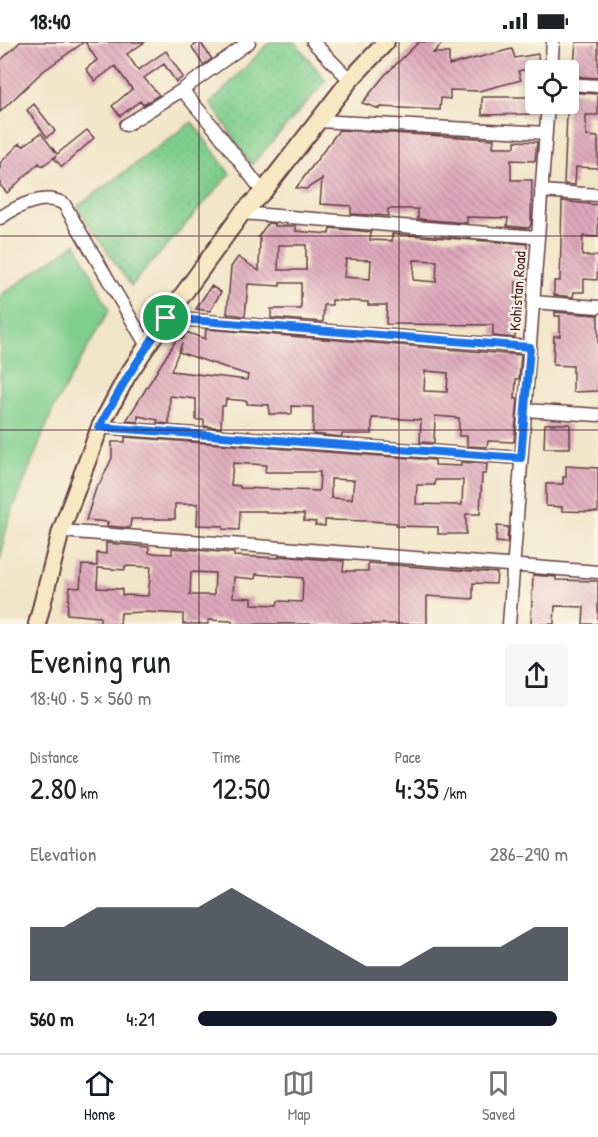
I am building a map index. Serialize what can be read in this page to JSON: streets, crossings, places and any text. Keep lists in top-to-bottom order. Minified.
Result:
{"streets":{"street":["Kohistan Road"]},"page":{"status":"18:40","heading":["Evening run","18:40 · 5 × 560 m"],"stats":[["Distance","2.80 km"],["Time","12:50"],["Pace","4:35 /km"]],"chart":["Elevation","286–290 m"],"list":[{"name":"560 m","note":"4:21"}],"tabs":["Home","Map","Saved"]}}
